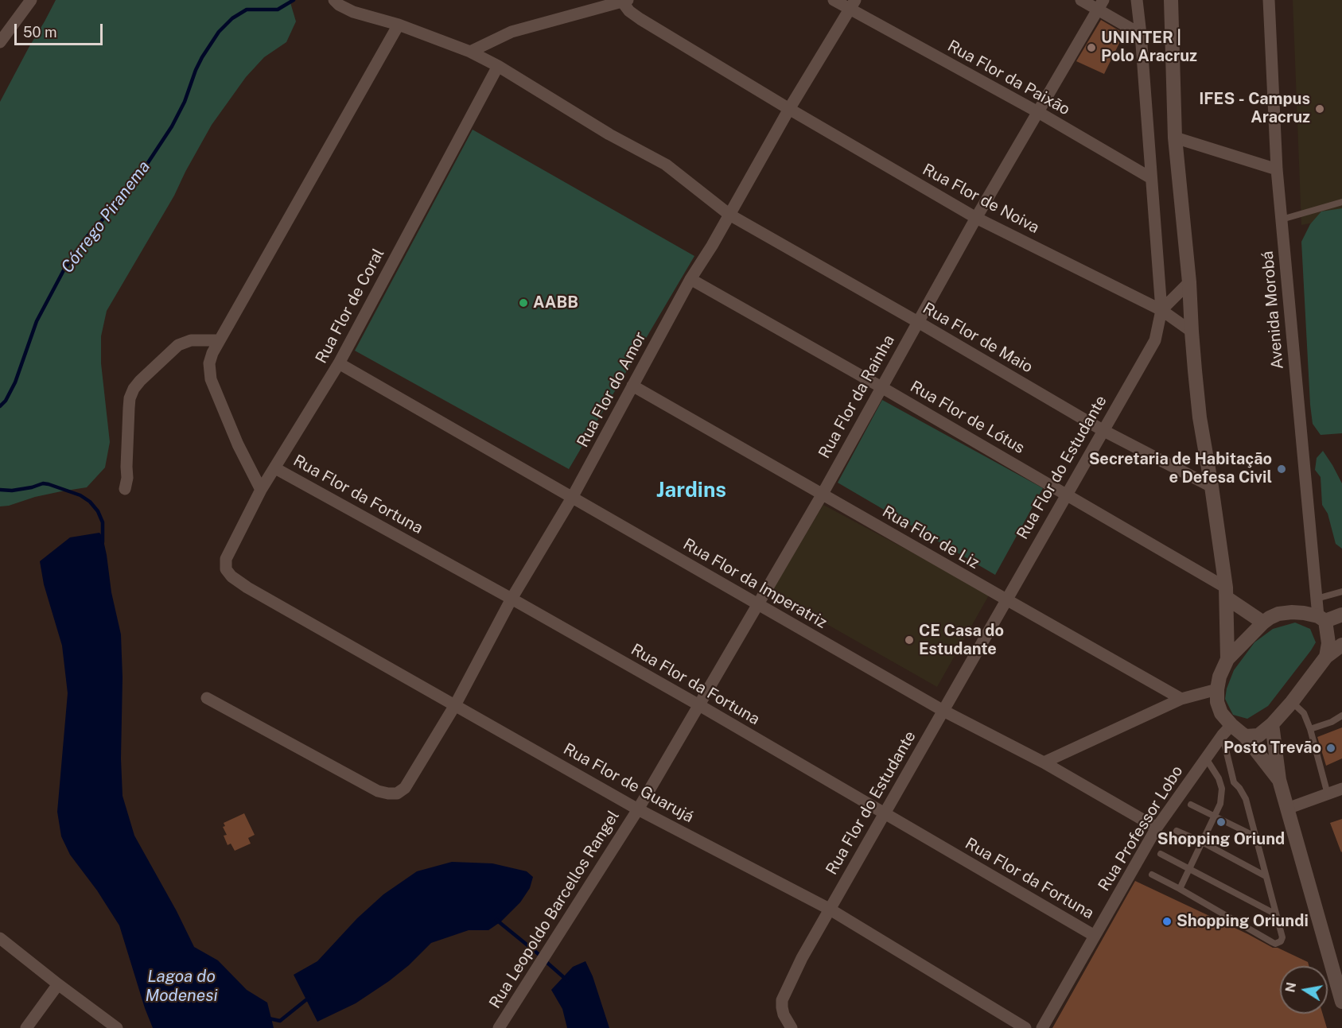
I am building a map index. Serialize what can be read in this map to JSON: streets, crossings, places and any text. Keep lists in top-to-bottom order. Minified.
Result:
{"streets":{"street":["Rua Flor da Paixão","Rua Flor de Noiva","Rua Flor de Coral","Avenida Morobá","Rua Flor de Maio","Rua Flor do Amor","Rua Flor da Rainha","Rua Flor de Lótus","Rua Flor do Estudante","Rua Flor da Fortuna","Rua Flor de Liz","Rua Flor da Imperatriz","Rua Flor de Guarujá","Rua Professor Lobo","Rua Leopoldo Barcellos Rangel"]},"crossings":[["Rua Flor da Paixão","Rua Flor do Amor"],["Rua Flor da Paixão","Rua Flor da Rainha"],["Rua Flor da Paixão","Rua Flor do Estudante"],["Rua Flor de Noiva","Rua Flor do Amor"],["Rua Flor de Noiva","Rua Flor da Rainha"],["Rua Flor de Noiva","Rua Flor do Estudante"],["Rua Flor de Coral","Rua Flor de Maio"],["Rua Flor de Coral","Rua Flor da Fortuna"],["Rua Flor de Coral","Rua Flor da Imperatriz"],["Rua Flor de Coral","Rua Flor de Guarujá"],["Rua Flor de Maio","Rua Flor do Amor"],["Rua Flor de Maio","Rua Flor da Rainha"],["Rua Flor de Maio","Rua Flor do Estudante"],["Rua Flor do Amor","Rua Flor de Lótus"],["Rua Flor do Amor","Rua Flor da Fortuna"],["Rua Flor do Amor","Rua Flor de Liz"],["Rua Flor do Amor","Rua Flor da Imperatriz"],["Rua Flor do Amor","Rua Flor de Guarujá"],["Rua Flor da Rainha","Rua Flor de Lótus"],["Rua Flor da Rainha","Rua Flor da Fortuna"],["Rua Flor da Rainha","Rua Flor de Liz"],["Rua Flor da Rainha","Rua Flor da Imperatriz"],["Rua Flor da Rainha","Rua Flor de Guarujá"],["Rua Flor da Rainha","Rua Leopoldo Barcellos Rangel"],["Rua Flor de Lótus","Rua Flor do Estudante"],["Rua Flor do Estudante","Rua Flor da Fortuna"],["Rua Flor do Estudante","Rua Flor de Liz"],["Rua Flor do Estudante","Rua Flor da Imperatriz"],["Rua Flor do Estudante","Rua Flor de Guarujá"],["Rua Flor da Fortuna","Rua Professor Lobo"],["Rua Flor da Imperatriz","Rua Professor Lobo"],["Rua Flor de Guarujá","Rua Leopoldo Barcellos Rangel"]],"districts":["Jardins"],"water":["Córrego Piranema","Lagoa do Modenesi"],"places":["UNINTER | Polo Aracruz","IFES - Campus Aracruz","AABB","Secretaria de Habitação e Defesa Civil","CE Casa do Estudante","Posto Trevão","Shopping Oriund","Shopping Oriundi"],"scale_bar":"50 m","north":"left"}
